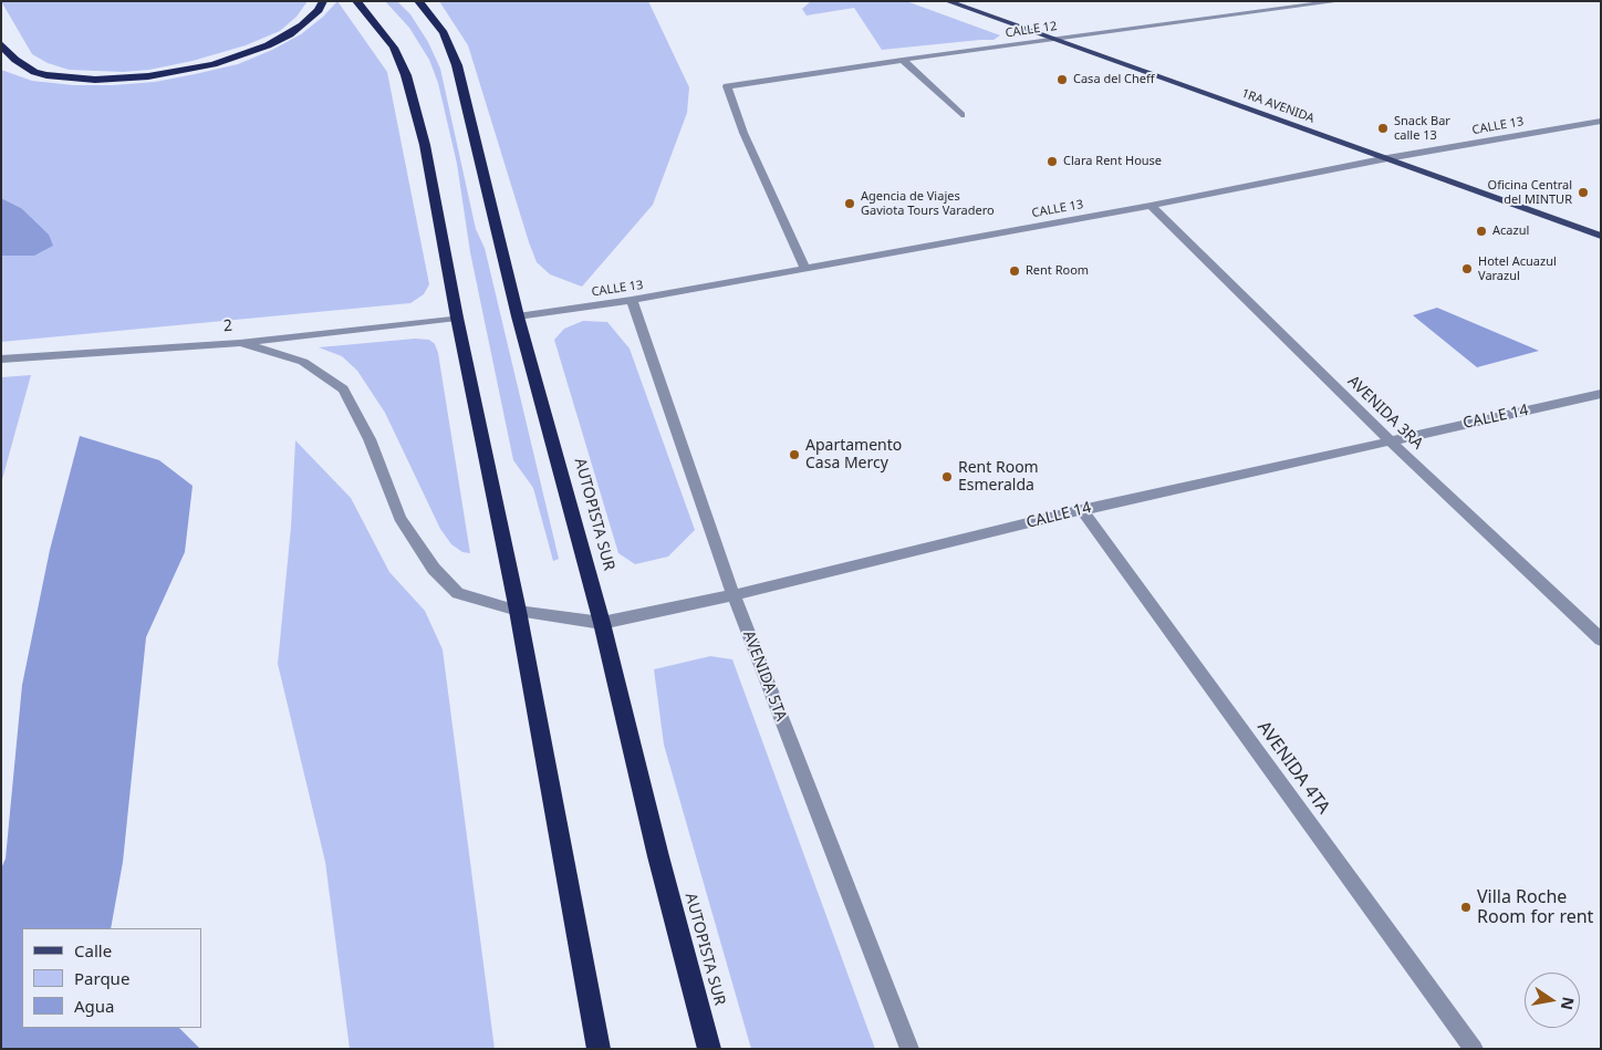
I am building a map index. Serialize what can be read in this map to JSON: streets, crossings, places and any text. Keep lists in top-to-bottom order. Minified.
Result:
{"streets":{"highway":["AUTOPISTA SUR"],"main road":["1RA AVENIDA"],"street":["CALLE 12","CALLE 13","2","AVENIDA 3RA","CALLE 14","AVENIDA 5TA","AVENIDA 4TA"]},"crossings":[["CALLE 12","1RA AVENIDA"],["CALLE 12","CALLE 13"],["1RA AVENIDA","CALLE 13"],["CALLE 13","AVENIDA 3RA"],["CALLE 13","AUTOPISTA SUR"],["CALLE 13","AVENIDA 5TA"],["2","CALLE 14"],["AVENIDA 3RA","CALLE 14"],["CALLE 14","AUTOPISTA SUR"],["CALLE 14","AVENIDA 5TA"],["CALLE 14","AVENIDA 4TA"]],"places":["Casa del Cheff","Snack Bar calle 13","Clara Rent House","Oficina Central del MINTUR","Agencia de Viajes Gaviota Tours Varadero","Acazul","Hotel Acuazul Varazul","Rent Room","Apartamento Casa Mercy","Rent Room Esmeralda","Villa Roche Room for rent"],"legend":["Calle","Parque","Agua"],"north":"right"}
